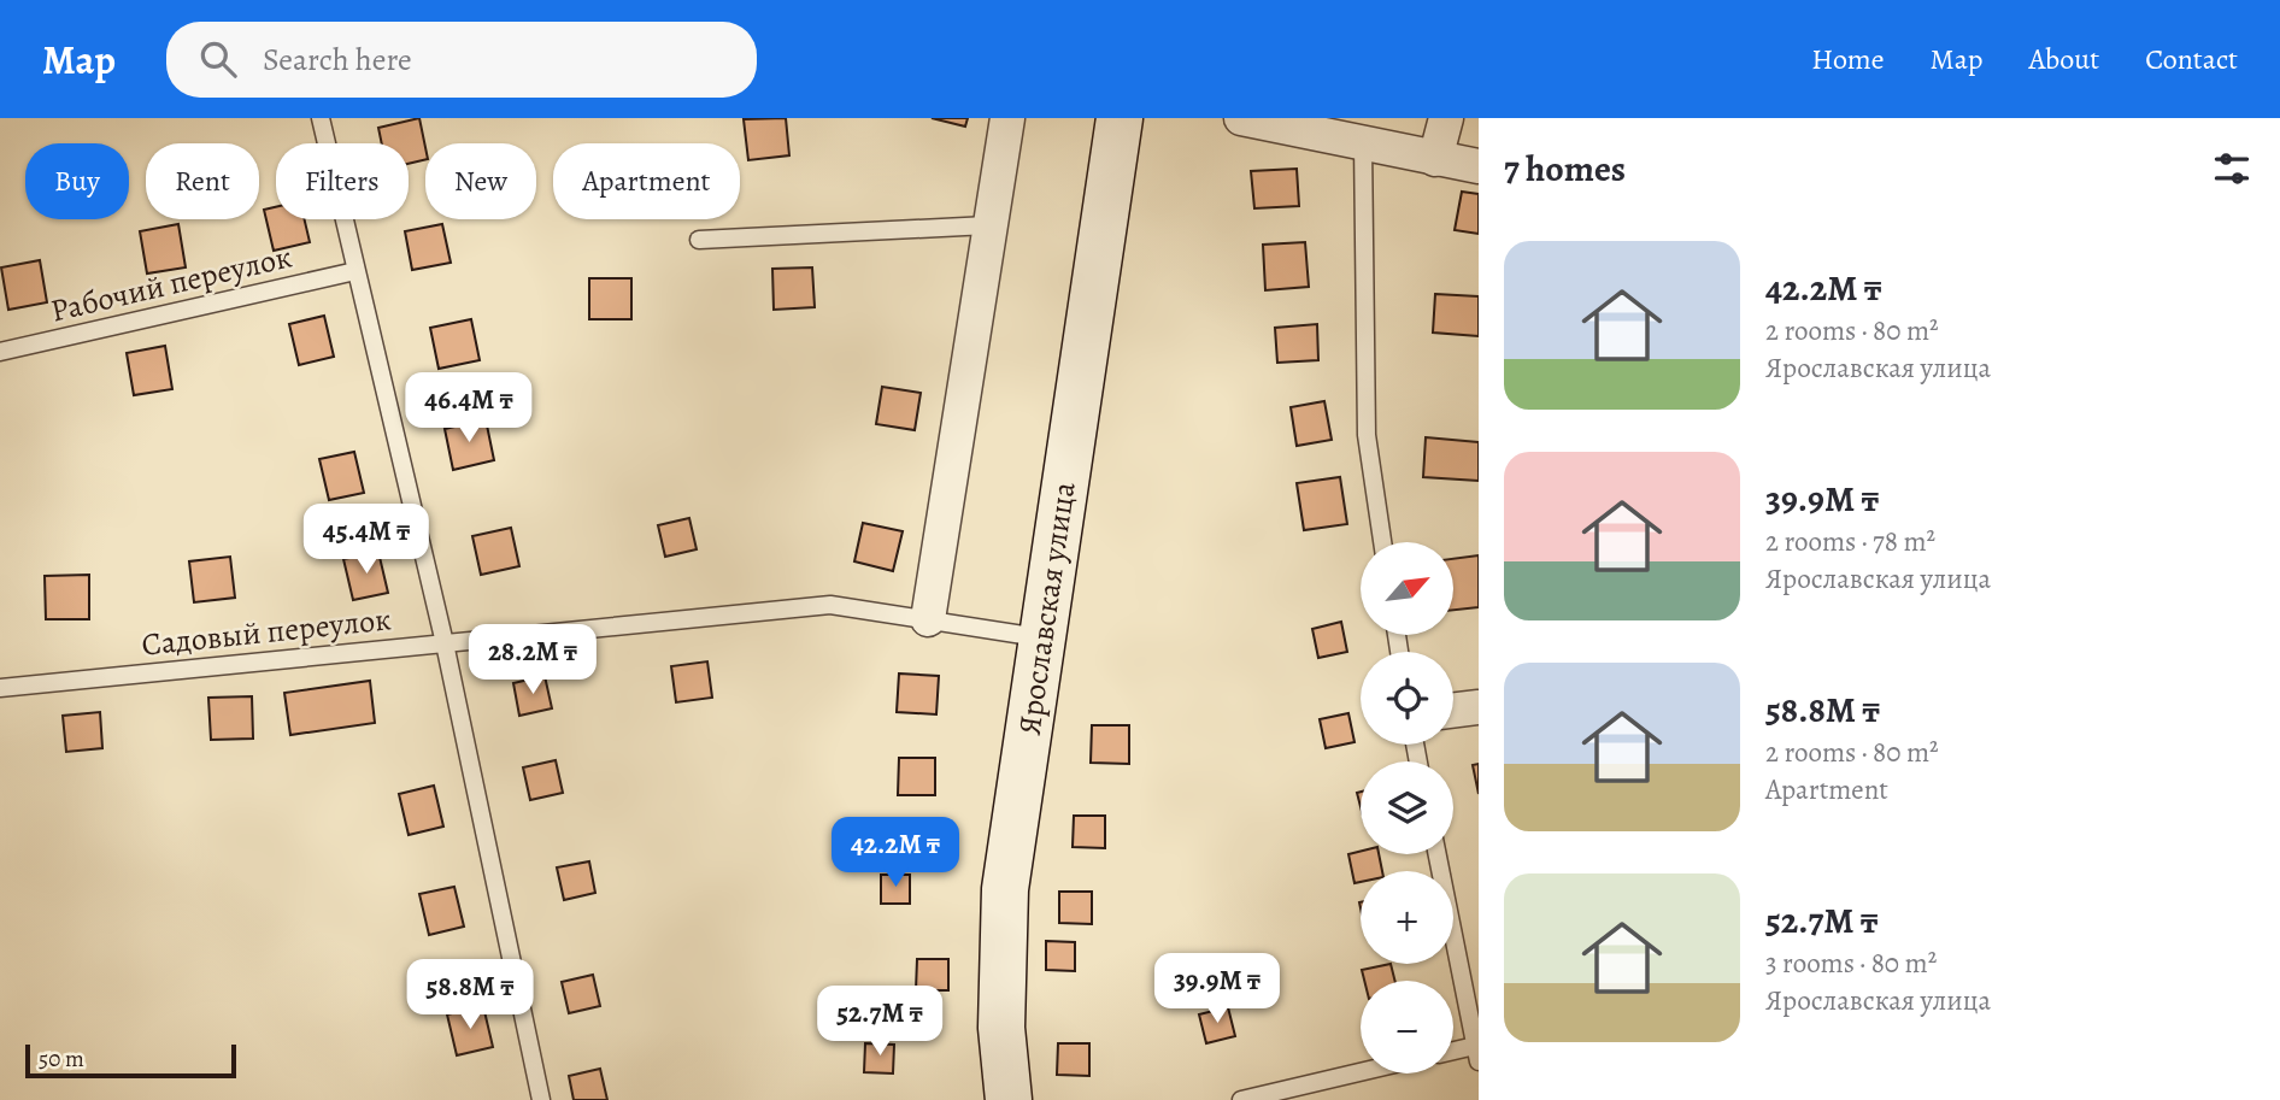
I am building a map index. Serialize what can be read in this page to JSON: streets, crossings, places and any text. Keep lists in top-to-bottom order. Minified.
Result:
{"streets":{"main road":["Ярославская улица"],"lane":["Рабочий переулок","Садовый переулок"]},"crossings":[["Ярославская улица","Садовый переулок"]],"scale_bar":"50 m","north":"top right","page":{"header":"Map","search":"Search here","nav":["Home","Map","About","Contact"],"heading":"7 homes","chip":["Buy","Rent","Filters","New","Apartment"],"list":[{"name":"42.2M ₸","note":"2 rooms · 80 m² · Ярославская улица"},{"name":"39.9M ₸","note":"2 rooms · 78 m² · Ярославская улица"},{"name":"58.8M ₸","note":"2 rooms · 80 m² · Apartment"},{"name":"52.7M ₸","note":"3 rooms · 80 m² · Ярославская улица"}],"price":["46.4M ₸","45.4M ₸","28.2M ₸","42.2M ₸","39.9M ₸","58.8M ₸","52.7M ₸"],"map_buttons":["+","−"],"scale":"50 m"}}
